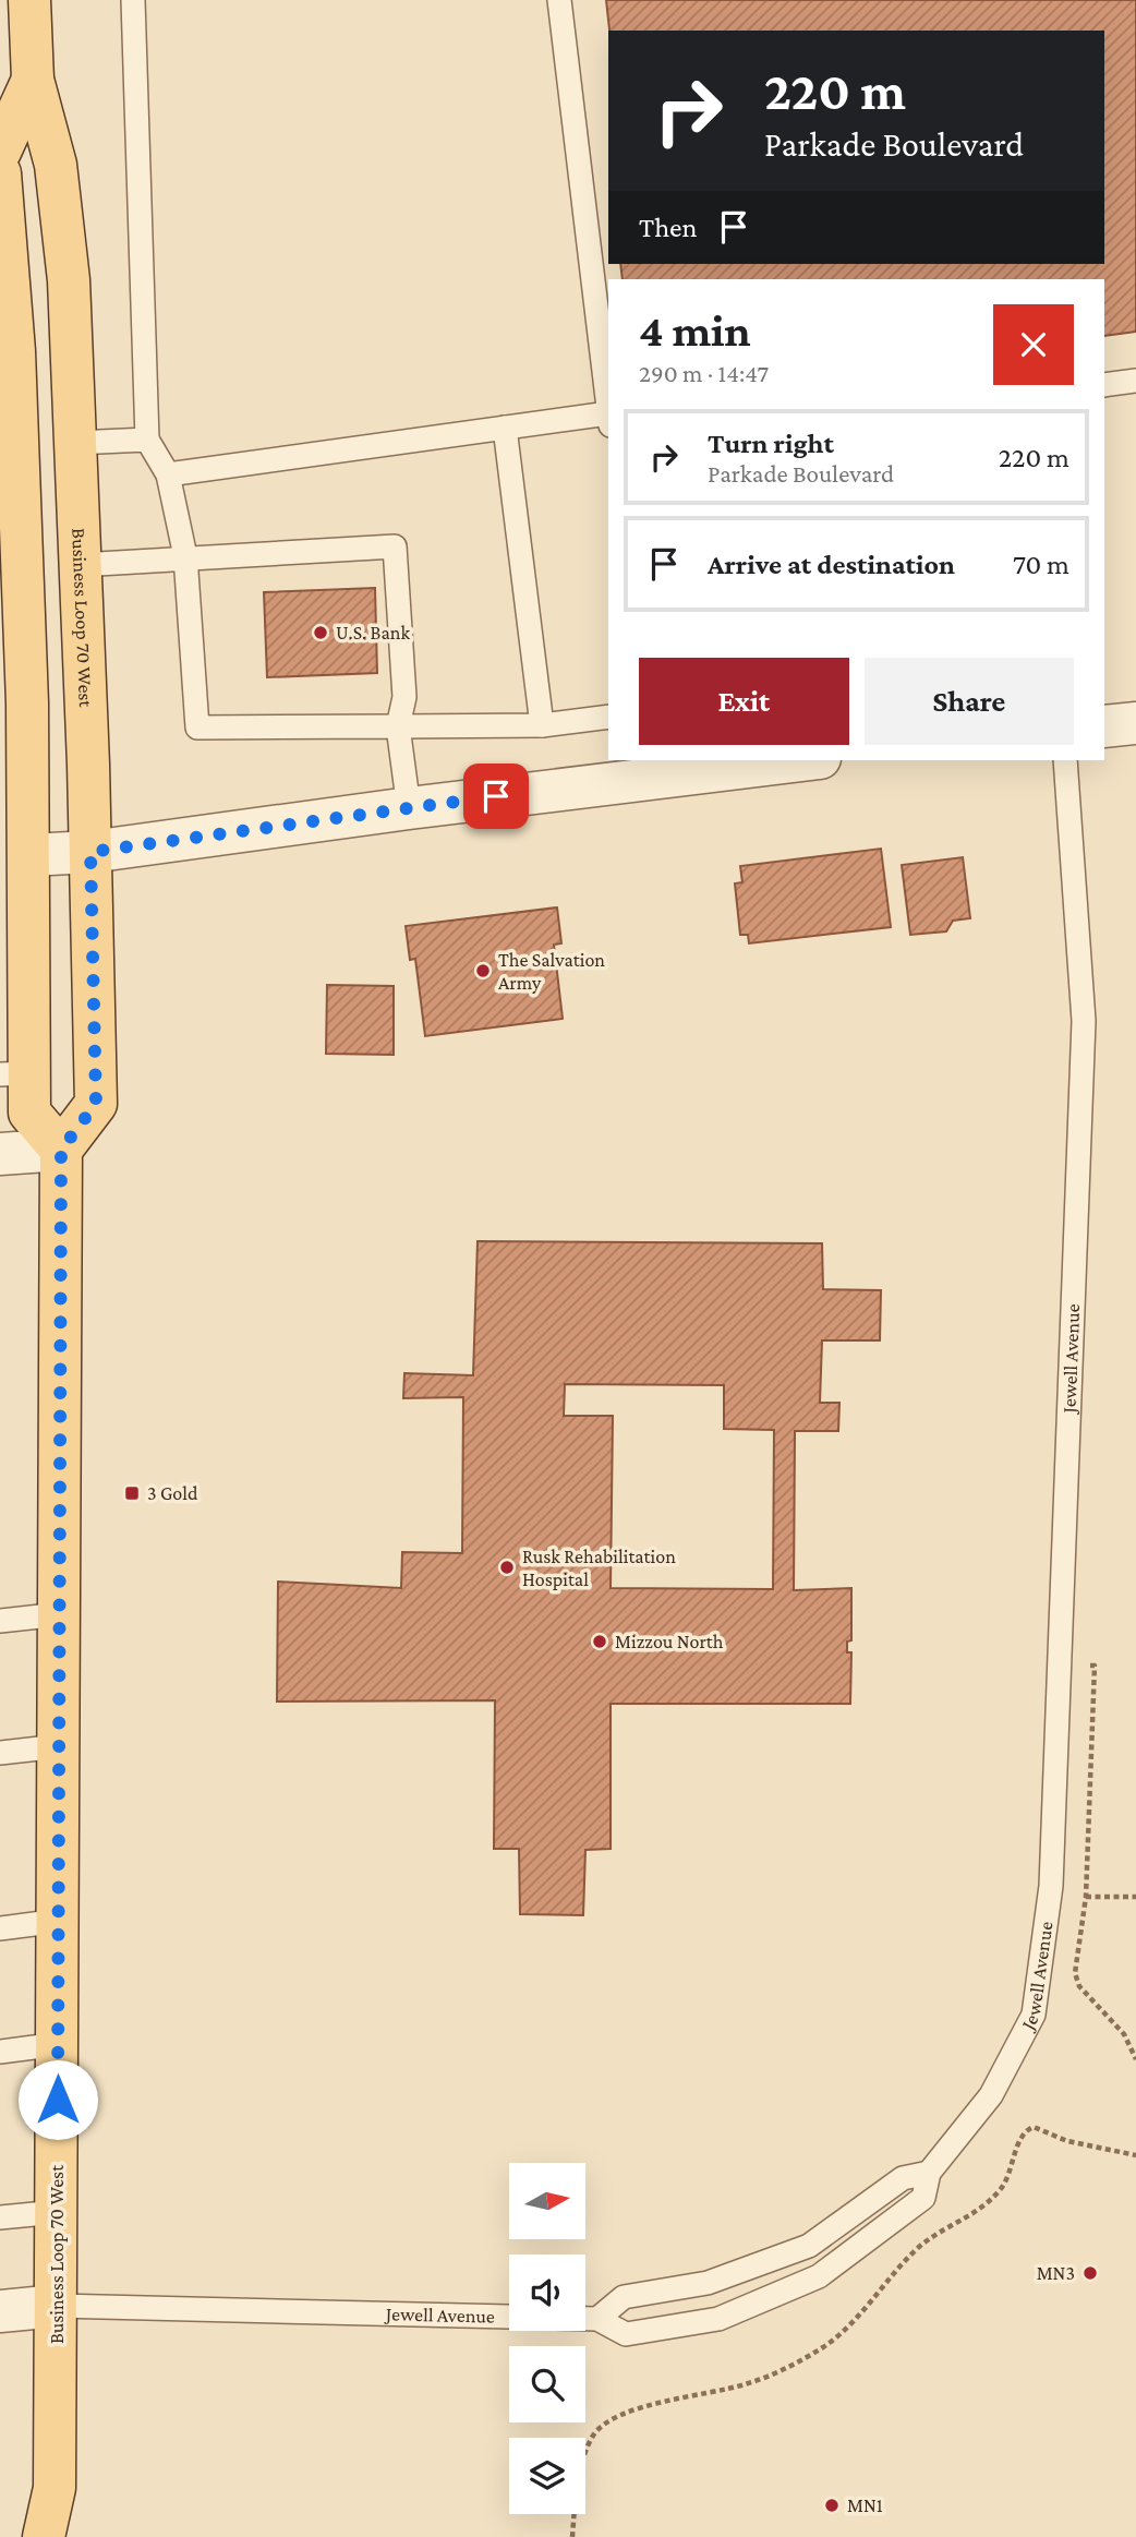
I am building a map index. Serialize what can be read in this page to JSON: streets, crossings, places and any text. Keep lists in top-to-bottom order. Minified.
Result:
{"streets":{"main road":["Business Loop 70 West"],"street":["Jewell Avenue"]},"crossings":[["Business Loop 70 West","Jewell Avenue"]],"places":{"other":["U.S. Bank","The Salvation Army","Rusk Rehabilitation Hospital","Mizzou North","MN3","MN1"],"transit":["3 Gold"]},"north":"right","page":{"turn":["220 m","Parkade Boulevard"],"then":"Then","heading":["4 min","290 m · 14:47"],"list":[{"name":"Turn right","note":"Parkade Boulevard","value":"220 m"},{"name":"Arrive at destination","value":"70 m"}],"buttons":["Exit","Share"]}}
